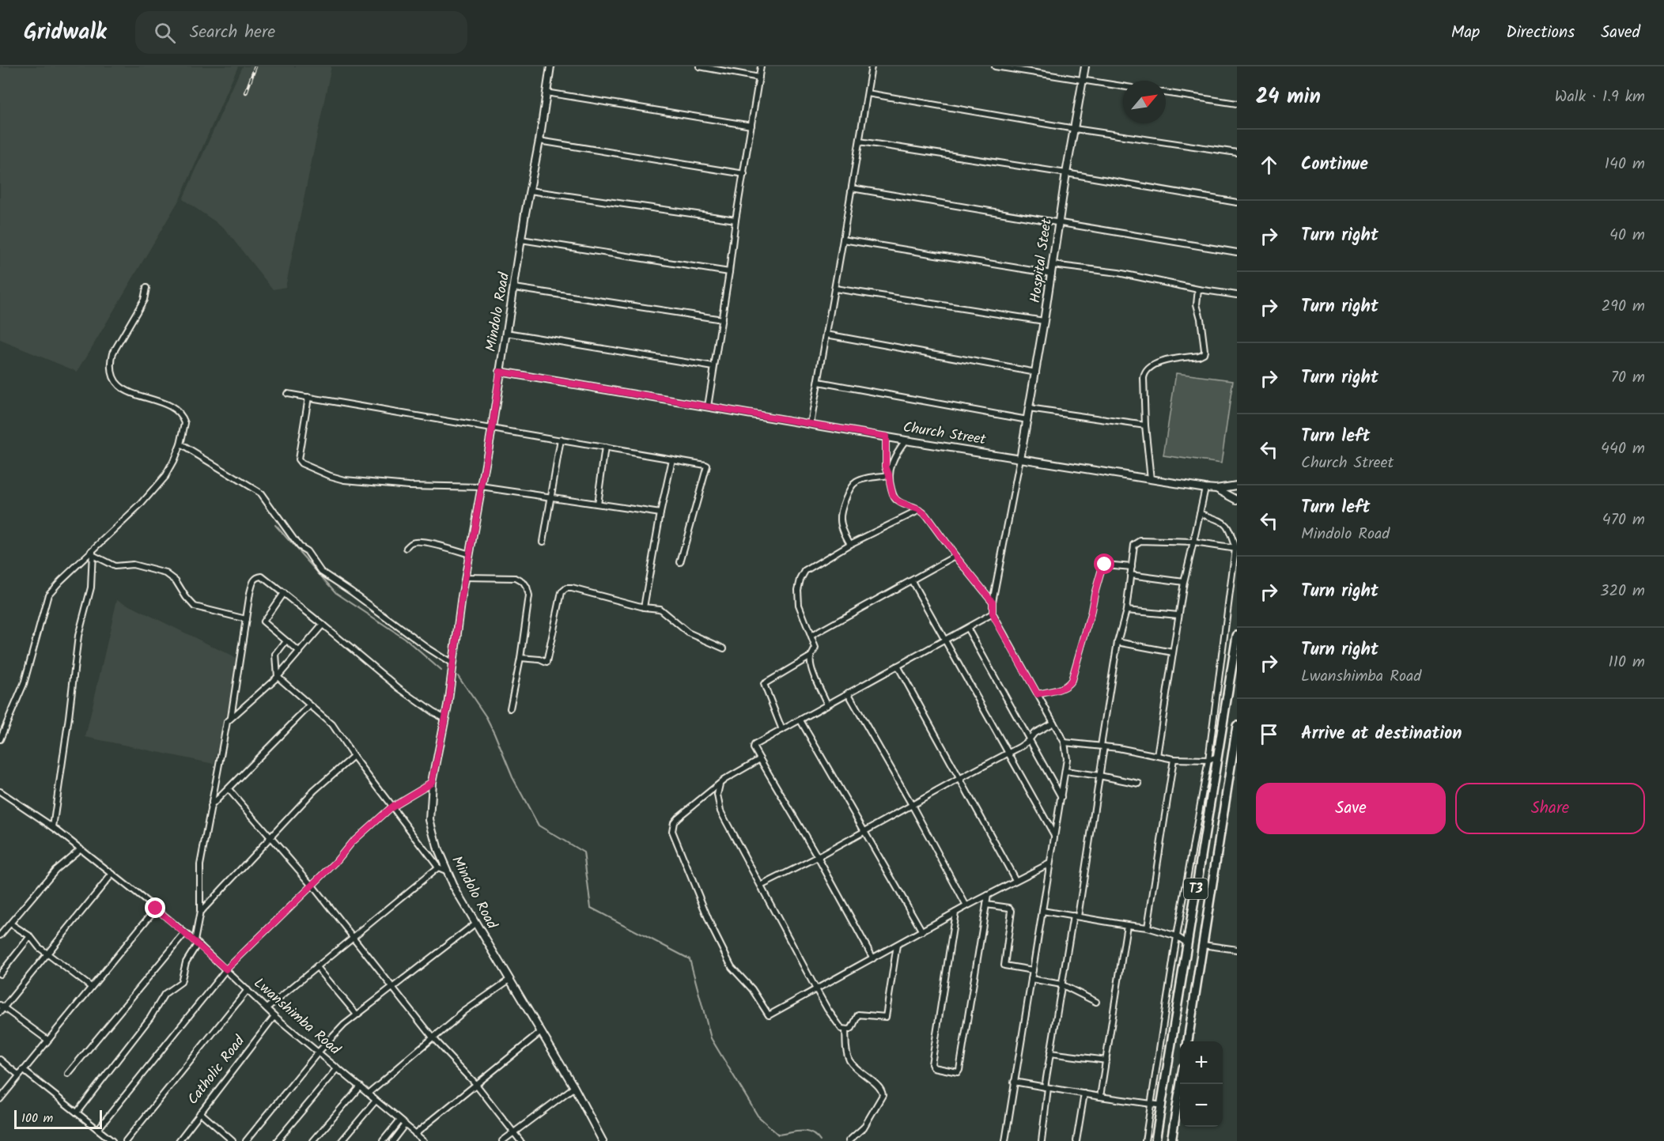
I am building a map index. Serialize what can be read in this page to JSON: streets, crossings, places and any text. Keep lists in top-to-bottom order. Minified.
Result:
{"streets":{"highway":["T3"],"street":["Hospital Steet","Mindolo Road","Church Street","Lwanshimba Road","Catholic Road"]},"crossings":[["Hospital Steet","Church Street"],["Mindolo Road","Church Street"],["Lwanshimba Road","Catholic Road"]],"scale_bar":"100 m","north":"top right","page":{"header":"Gridwalk","search":"Search here","nav":["Map","Directions","Saved"],"heading":["24 min","Walk · 1.9 km"],"list":[["Continue","140 m"],["Turn right","40 m"],["Turn right","290 m"],["Turn right","70 m"],["Turn left","Church Street","440 m"],["Turn left","Mindolo Road","470 m"],["Turn right","320 m"],["Turn right","Lwanshimba Road","110 m"],"Arrive at destination"],"buttons":["Save","Share"],"map_buttons":["+","−"],"scale":"100 m"}}
